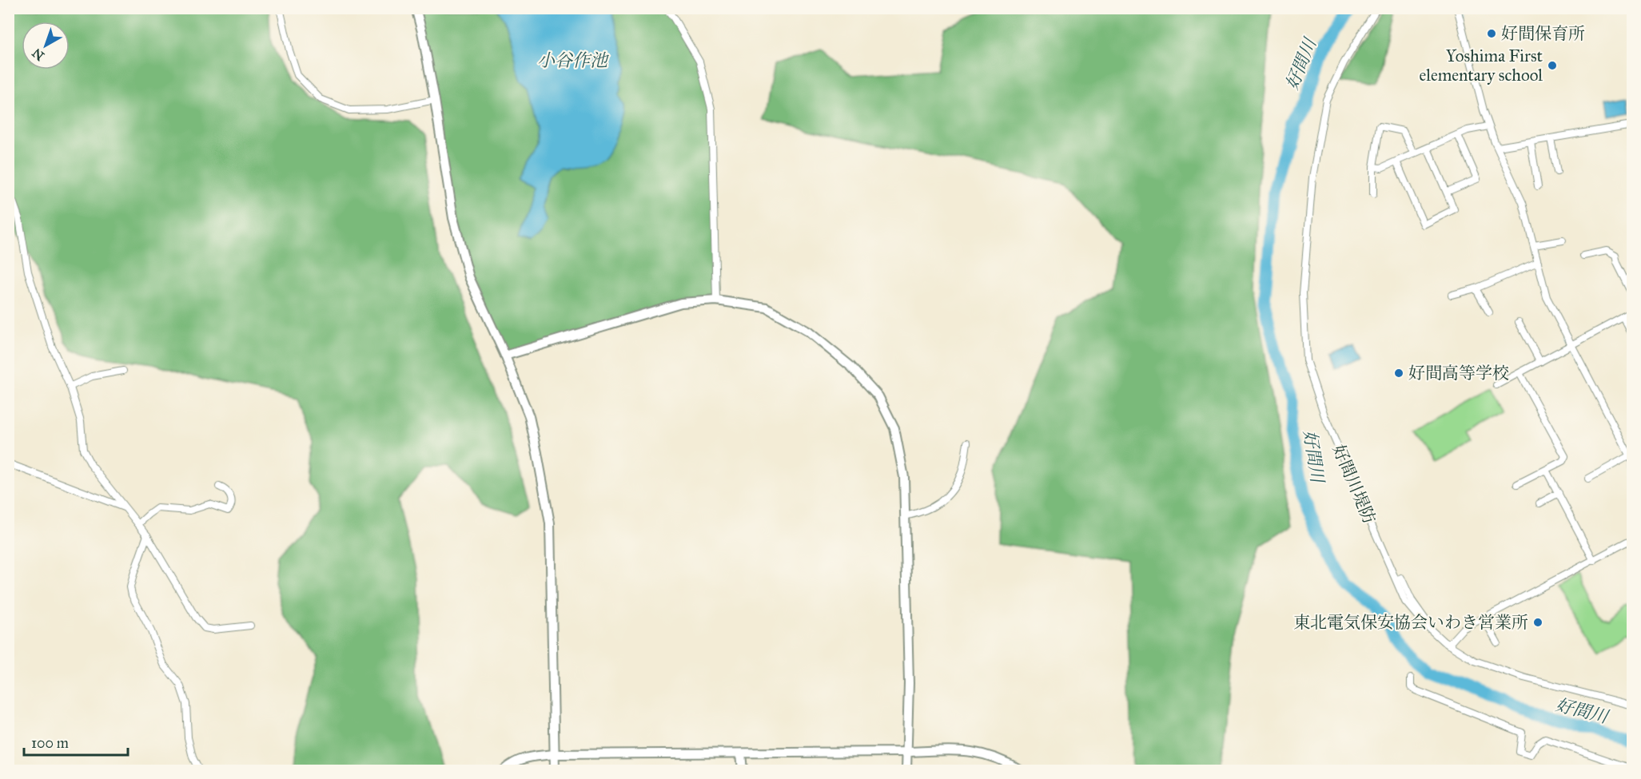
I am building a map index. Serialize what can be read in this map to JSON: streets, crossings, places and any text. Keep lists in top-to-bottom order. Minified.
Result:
{"streets":{"street":["好間川堤防"]},"water":["小谷作池","好間川"],"places":["好間保育所","Yoshima First elementary school","好間高等学校","東北電気保安協会いわき営業所"],"scale_bar":"100 m","north":"bottom left"}
